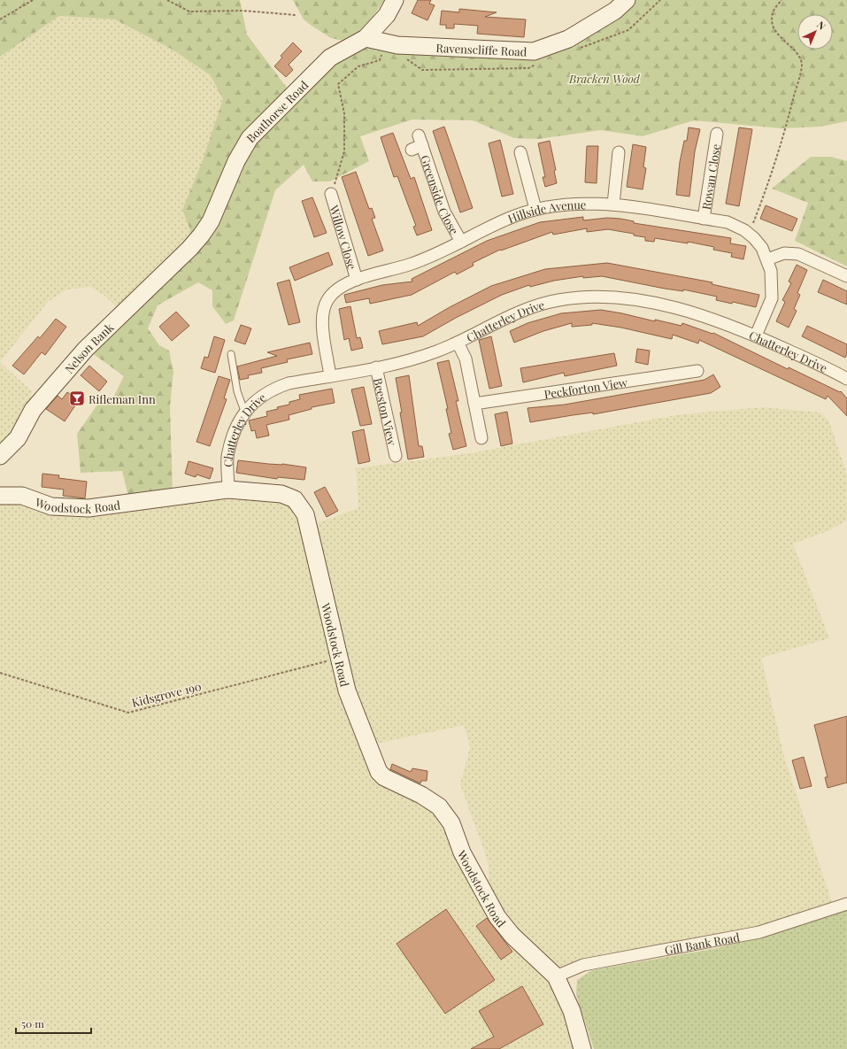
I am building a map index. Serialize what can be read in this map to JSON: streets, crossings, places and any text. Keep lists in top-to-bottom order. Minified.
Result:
{"streets":{"street":["Ravenscliffe Road","Boathorse Road","Rowan Close","Greenside Close","Hillside Avenue","Willow Close","Chatterley Drive","Nelson Bank","Peckforton View","Beeston View","Woodstock Road","Gill Bank Road"],"path":["Kidsgrove 190"]},"crossings":[["Ravenscliffe Road","Boathorse Road"],["Boathorse Road","Nelson Bank"],["Rowan Close","Hillside Avenue"],["Greenside Close","Hillside Avenue"],["Hillside Avenue","Willow Close"],["Hillside Avenue","Chatterley Drive"],["Chatterley Drive","Beeston View"],["Chatterley Drive","Woodstock Road"],["Woodstock Road","Kidsgrove 190"],["Woodstock Road","Gill Bank Road"]],"parks":["Bracken Wood"],"places":{"bar":["Rifleman Inn"]},"scale_bar":"50 m","north":"top right"}
